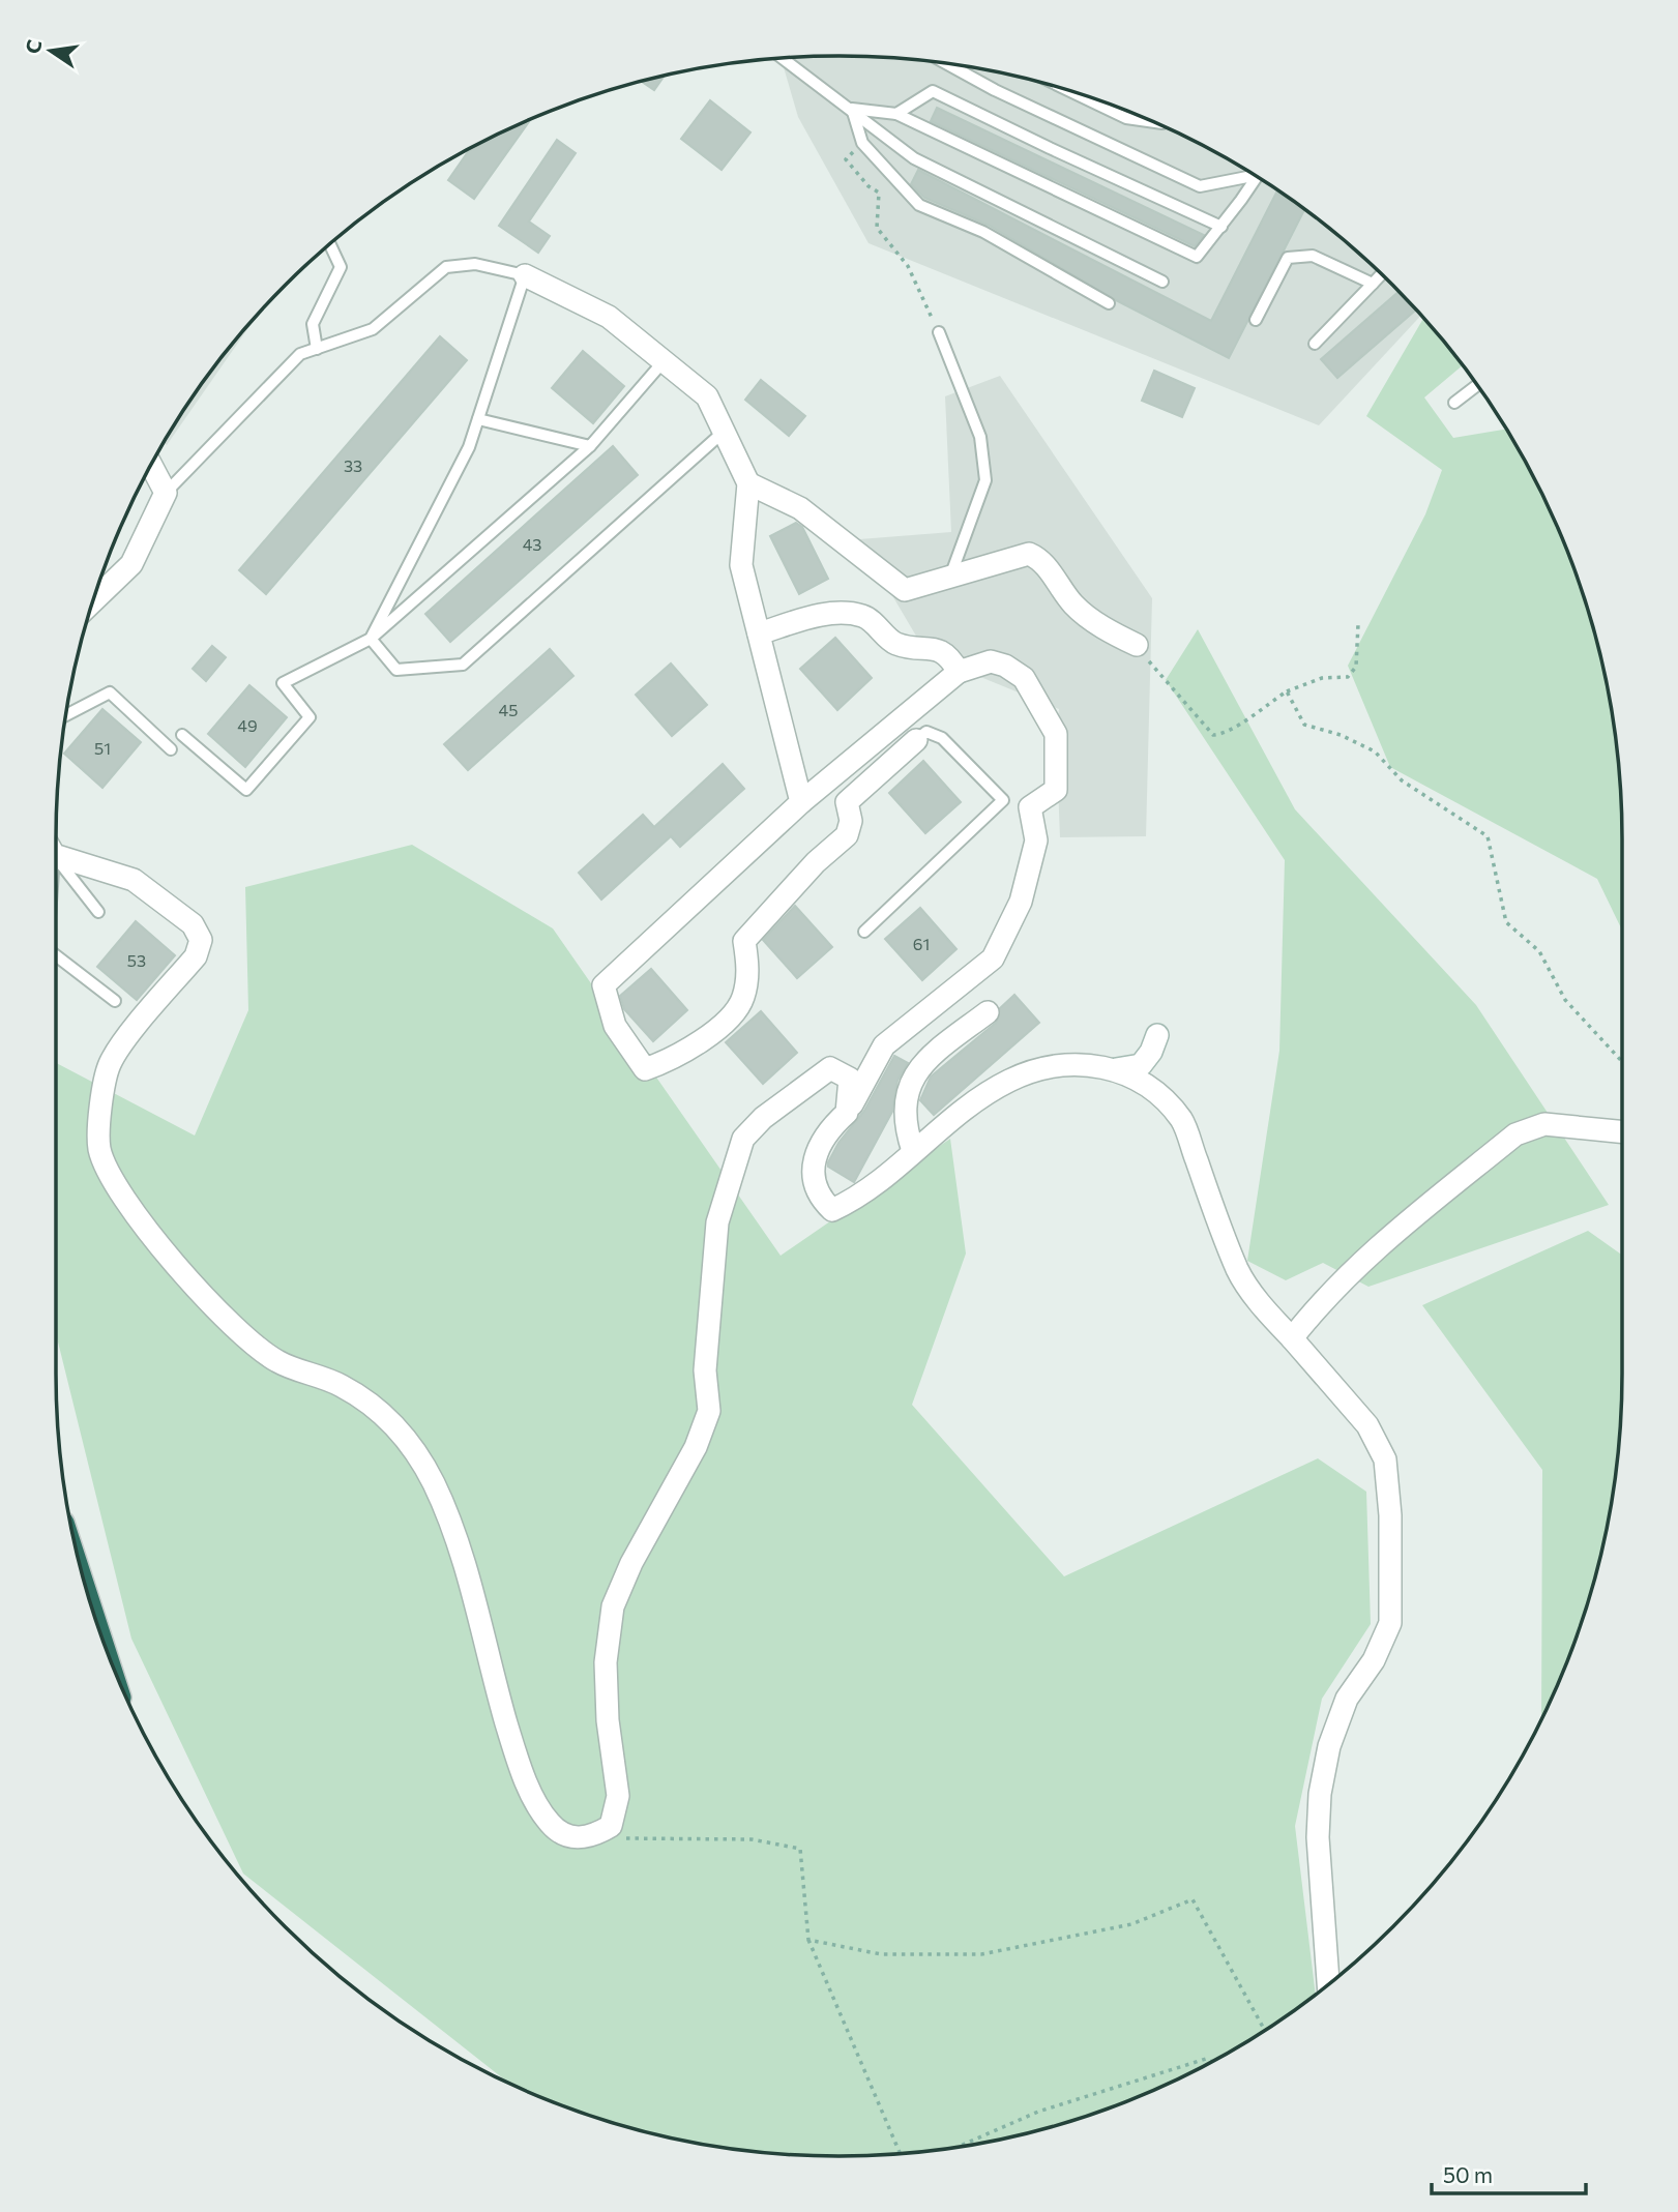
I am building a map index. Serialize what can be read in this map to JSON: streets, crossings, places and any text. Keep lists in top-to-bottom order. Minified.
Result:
{"house_numbers":["33","43","45","49","51","61","53"],"scale_bar":"50 m","north":"left"}
